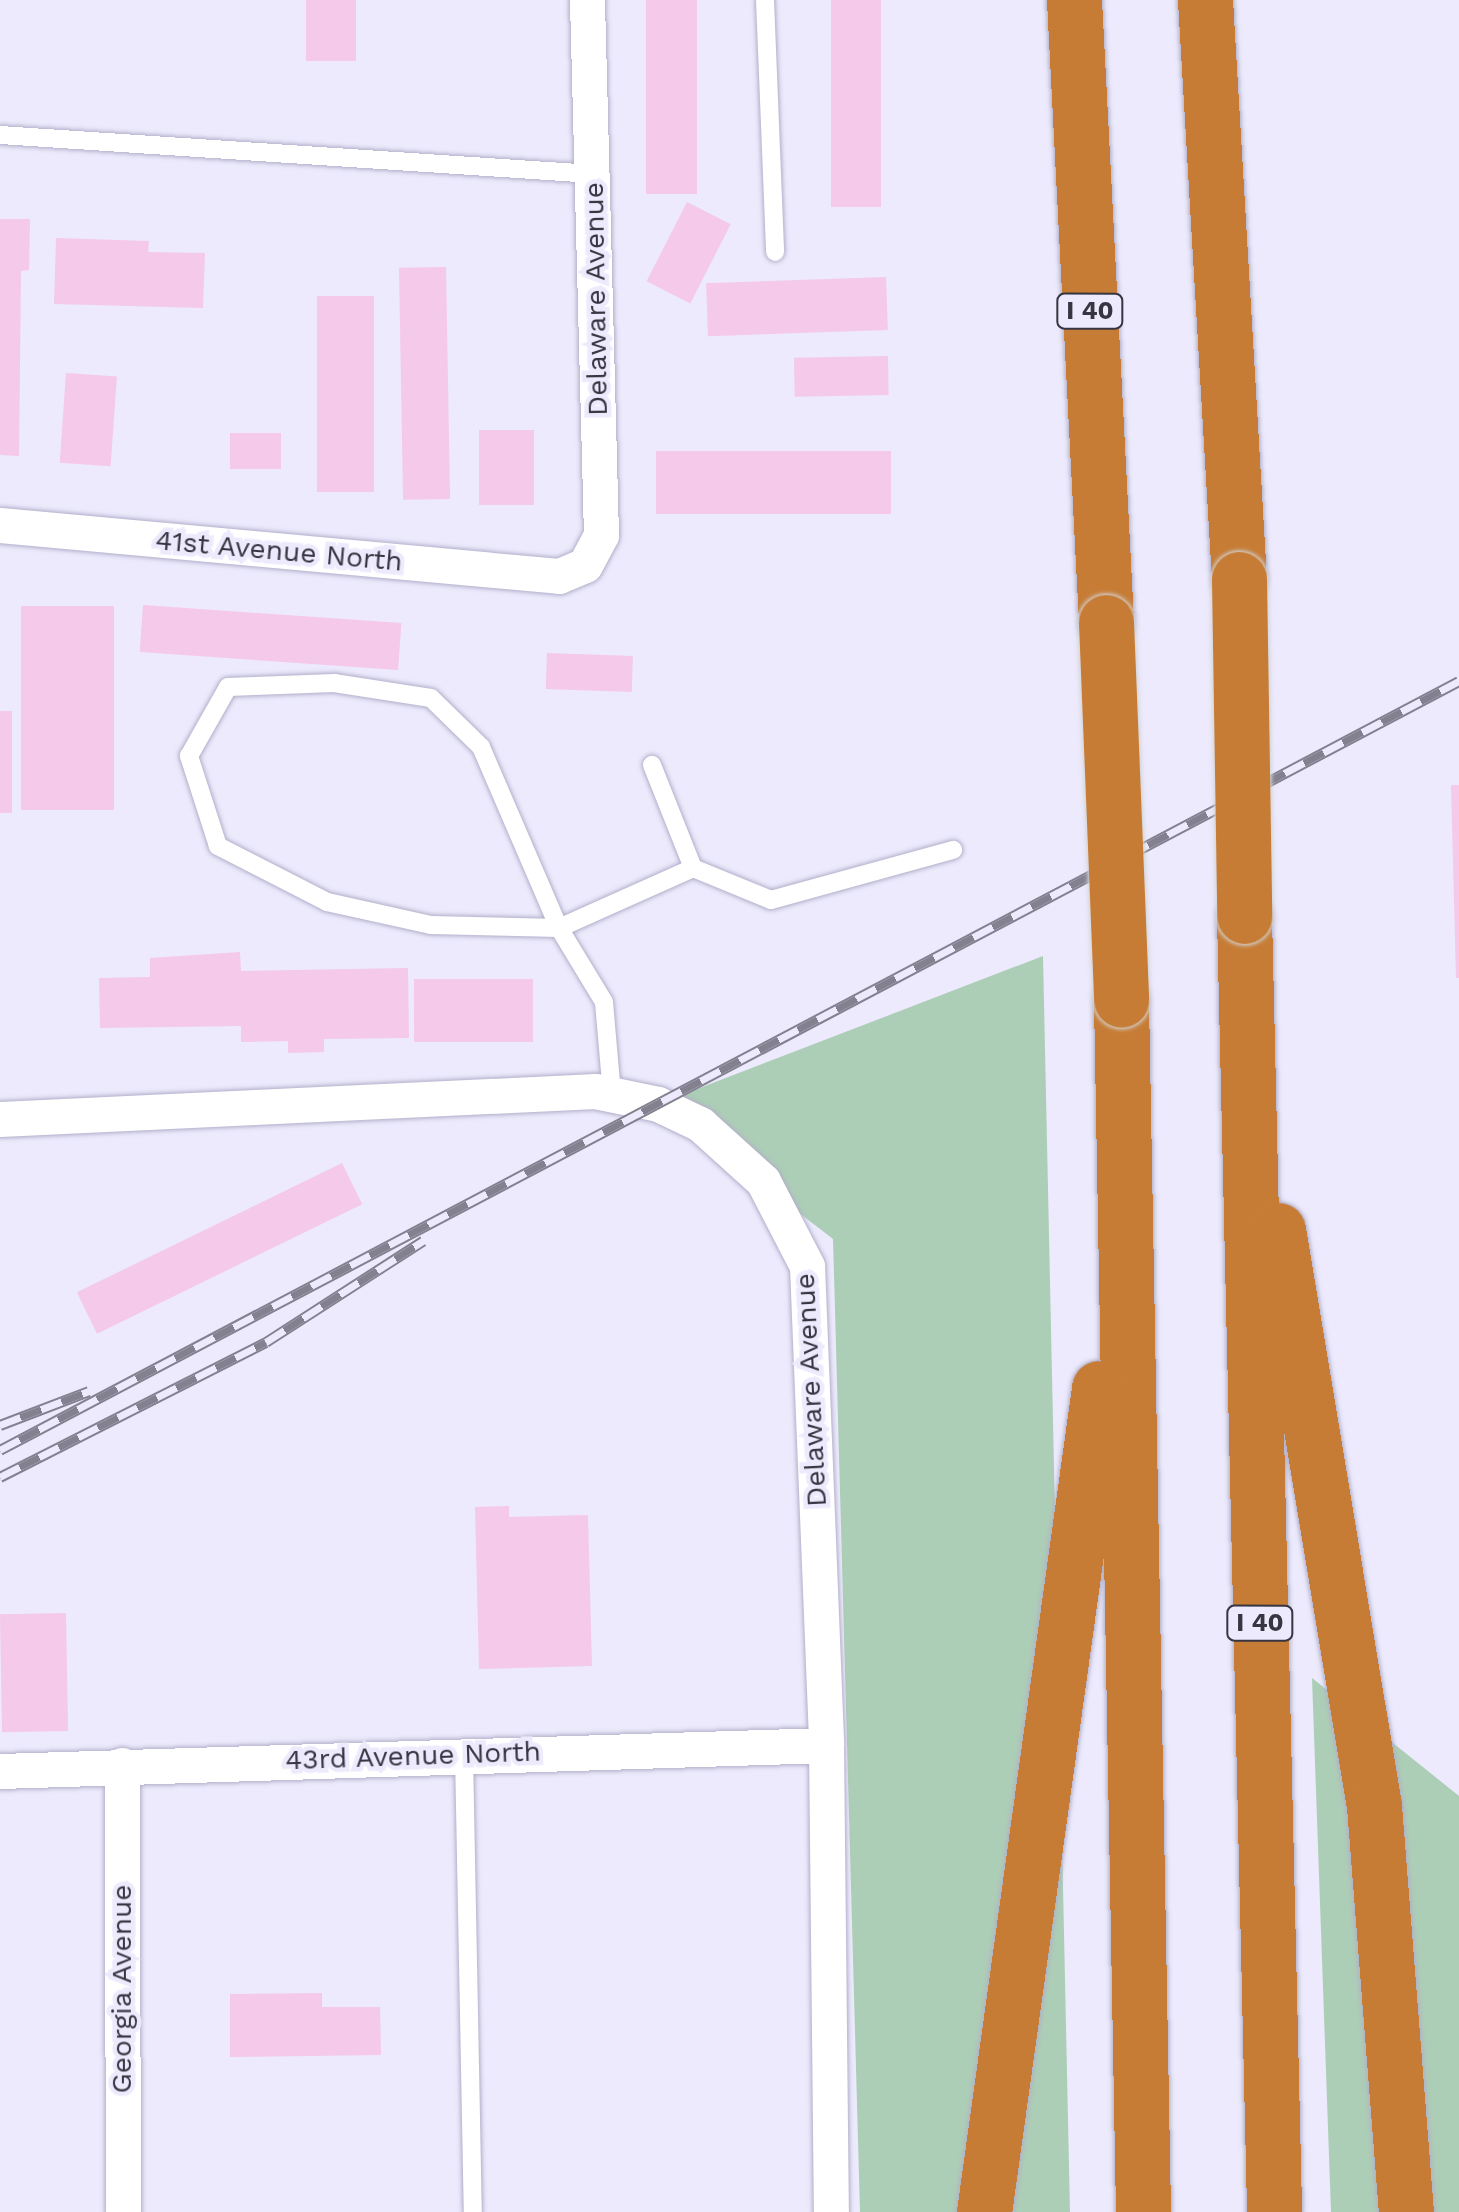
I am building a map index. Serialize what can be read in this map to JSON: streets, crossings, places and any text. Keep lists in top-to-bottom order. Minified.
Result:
{"streets":{"highway":["I 40"],"street":["Delaware Avenue","41st Avenue North","43rd Avenue North","Georgia Avenue"]},"crossings":[["Delaware Avenue","41st Avenue North"],["Delaware Avenue","43rd Avenue North"],["43rd Avenue North","Georgia Avenue"]]}
